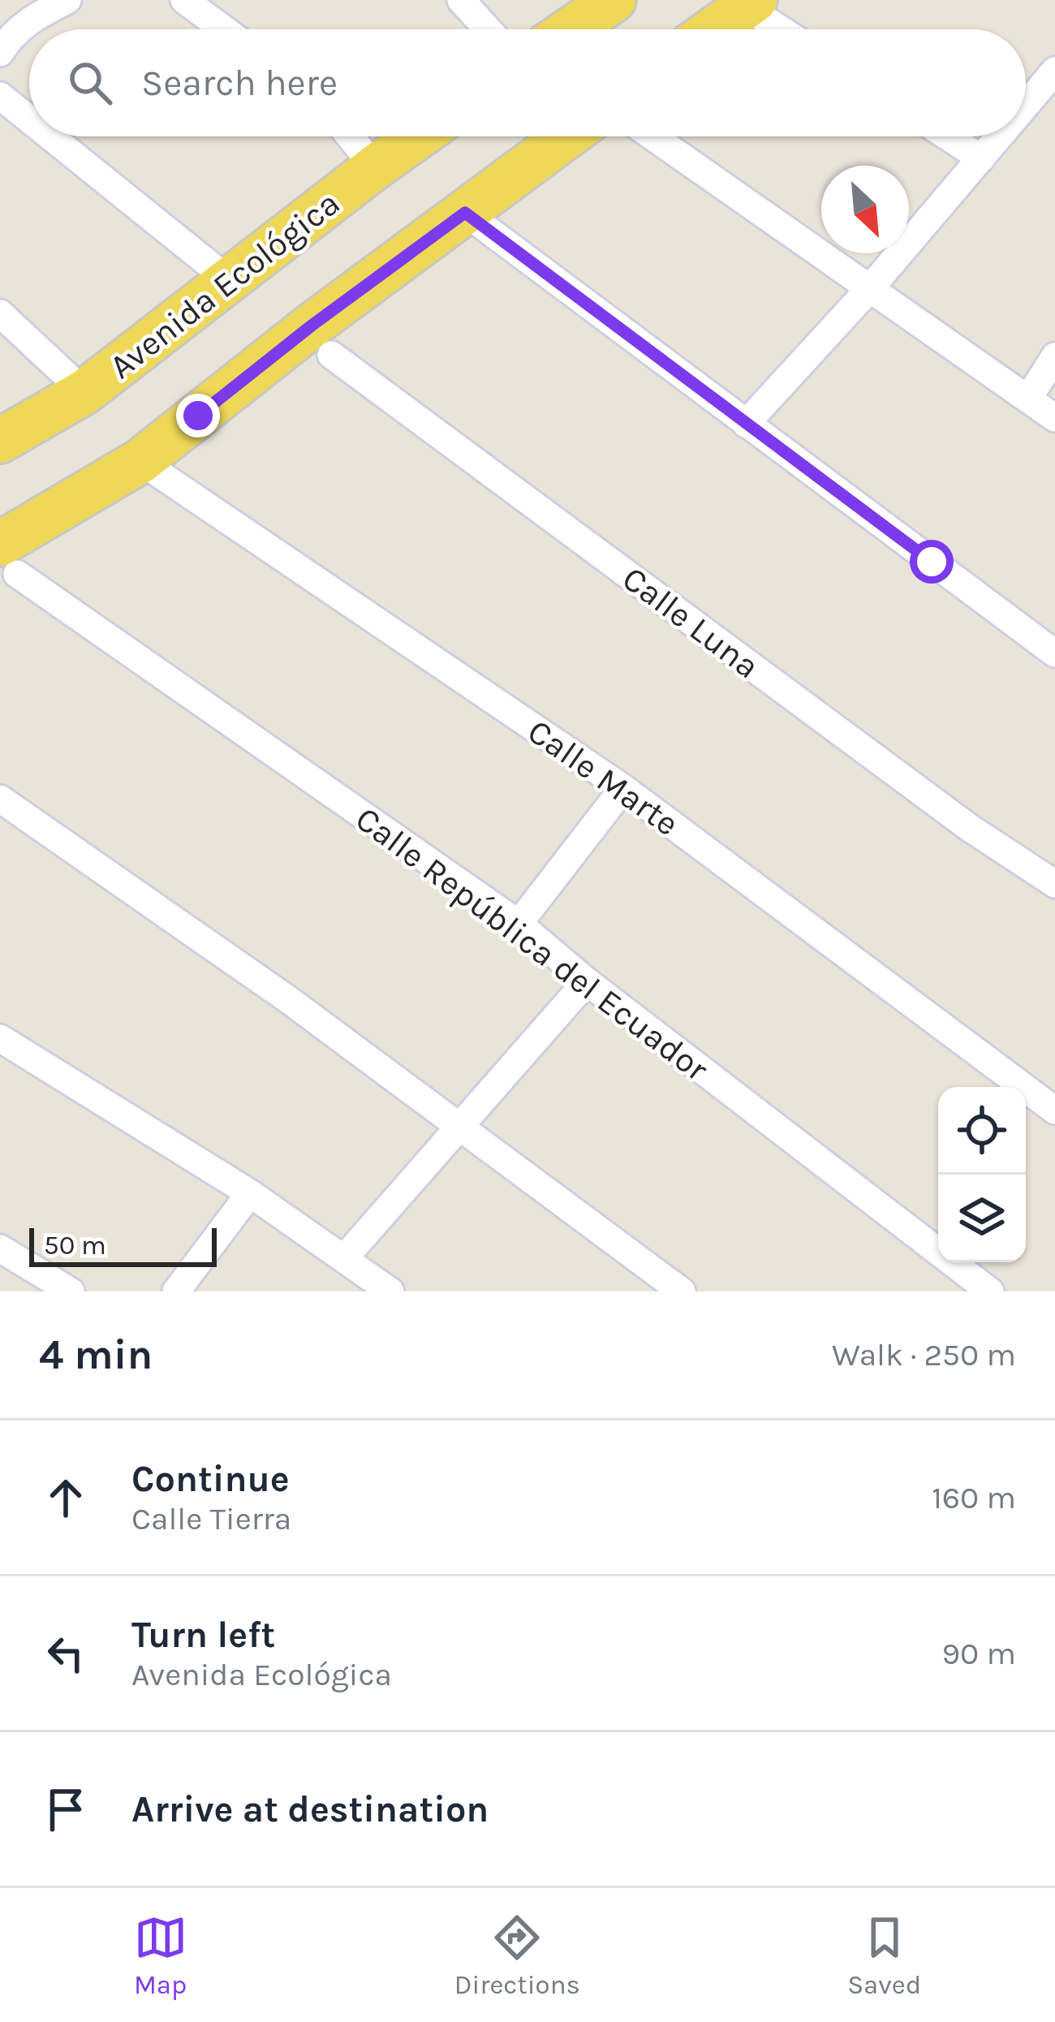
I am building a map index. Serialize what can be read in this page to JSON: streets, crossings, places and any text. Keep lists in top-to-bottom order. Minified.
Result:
{"streets":{"main road":["Avenida Ecológica"],"street":["Calle Luna","Calle Marte","Calle República del Ecuador"]},"scale_bar":"50 m","north":"bottom right","page":{"search":"Search here","scale":"50 m","heading":["4 min","Walk · 250 m"],"list":[["Continue","Calle Tierra","160 m"],["Turn left","Avenida Ecológica","90 m"],"Arrive at destination"],"nav":["Map","Directions","Saved"]}}
